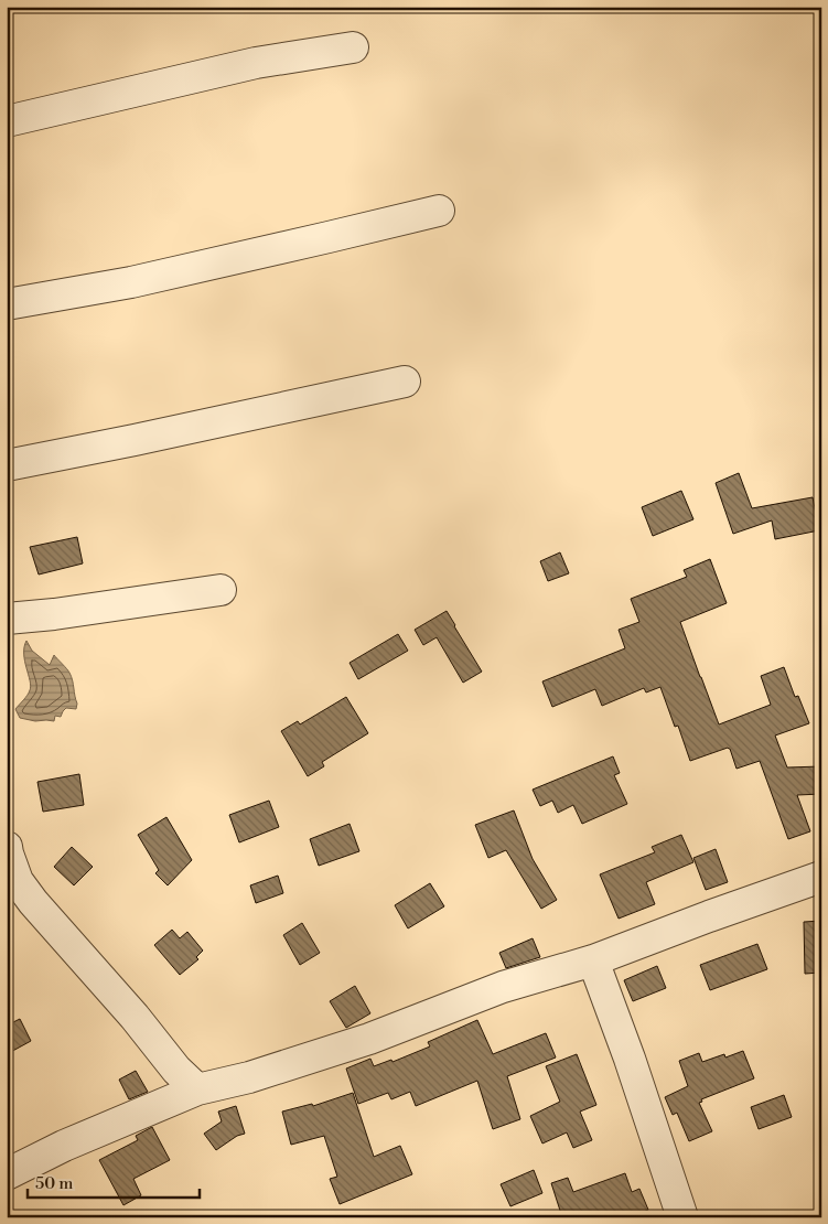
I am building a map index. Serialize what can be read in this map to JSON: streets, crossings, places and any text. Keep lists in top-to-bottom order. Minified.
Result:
{"scale_bar":"50 m"}
